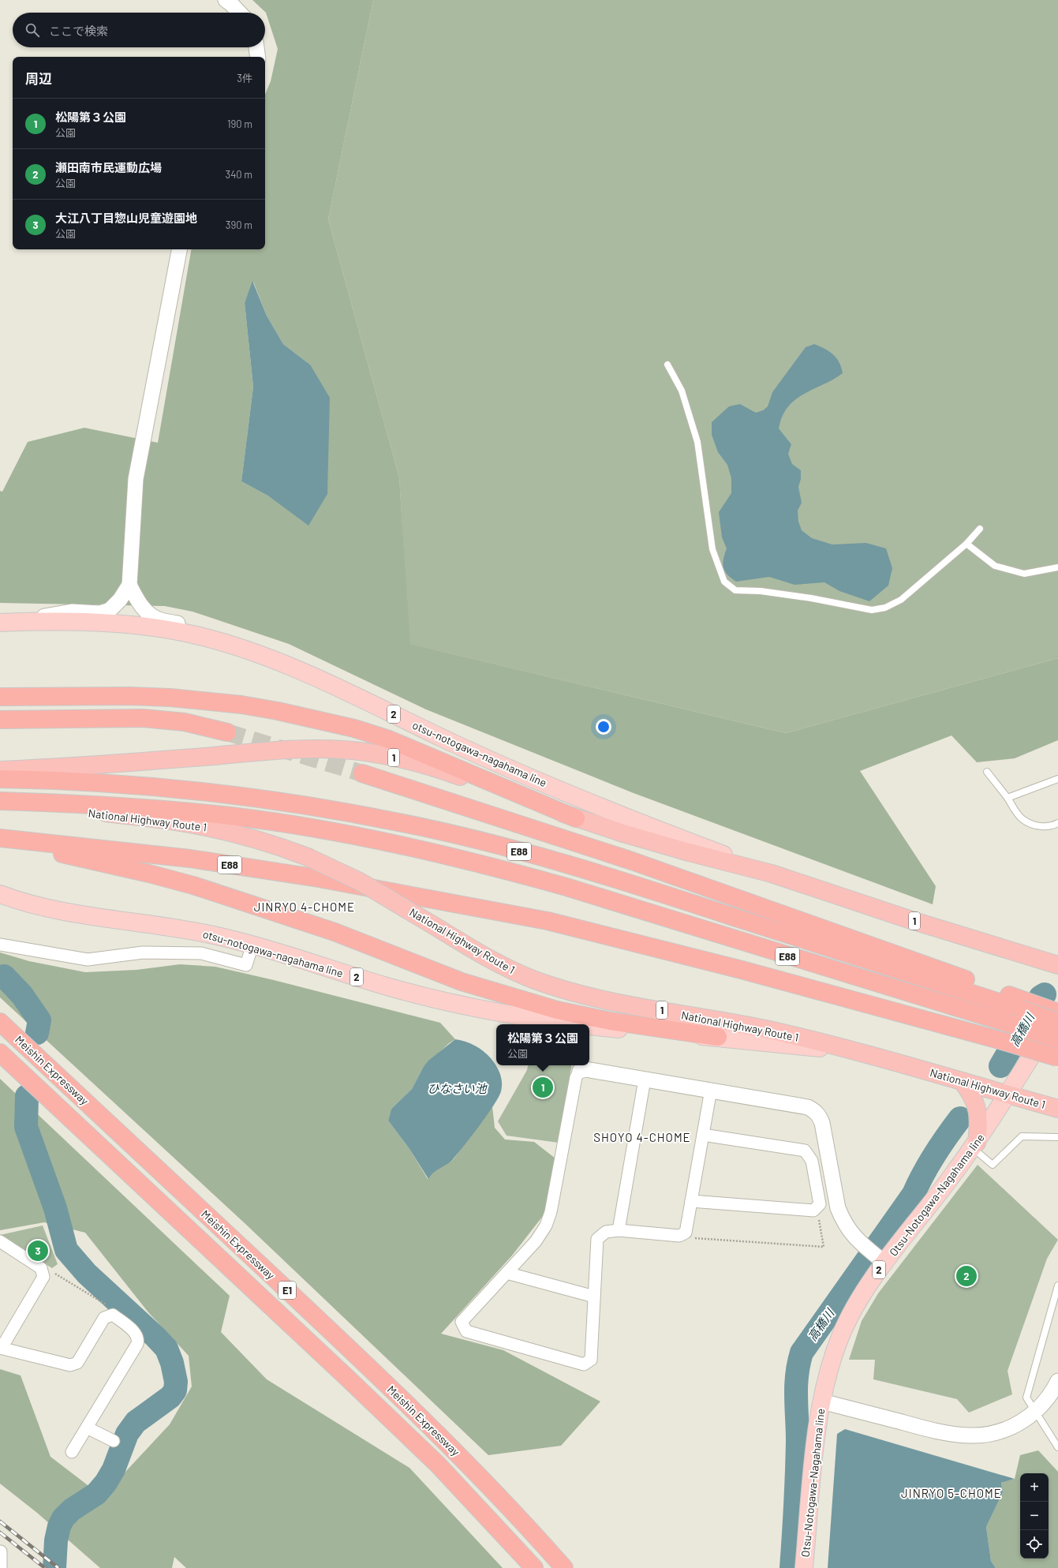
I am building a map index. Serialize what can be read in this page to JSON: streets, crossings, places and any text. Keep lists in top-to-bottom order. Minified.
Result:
{"streets":{"highway":["1","National Highway Route 1","E88","Meishin Expressway","E1"],"main road":["2","otsu-notogawa-nagahama line","Otsu-Notogawa-Nagahama line"]},"crossings":[["otsu-notogawa-nagahama line","1"],["otsu-notogawa-nagahama line","National Highway Route 1"],["National Highway Route 1","Otsu-Notogawa-Nagahama line"]],"districts":["JINRYO 4-CHOME","SHOYO 4-CHOME","JINRYO 5-CHOME"],"water":["高橋川","ひなさい池"],"page":{"search":"ここで検索","heading":["周辺","3件"],"list":[{"mark":"1","name":"松陽第３公園","note":"公園","value":"190 m"},{"mark":"2","name":"瀬田南市民運動広場","note":"公園","value":"340 m"},{"mark":"3","name":"大江八丁目惣山児童遊園地","note":"公園","value":"390 m"}],"popup":["松陽第３公園","公園"],"pins":["1","3","2"],"map_buttons":["+","−"]}}
